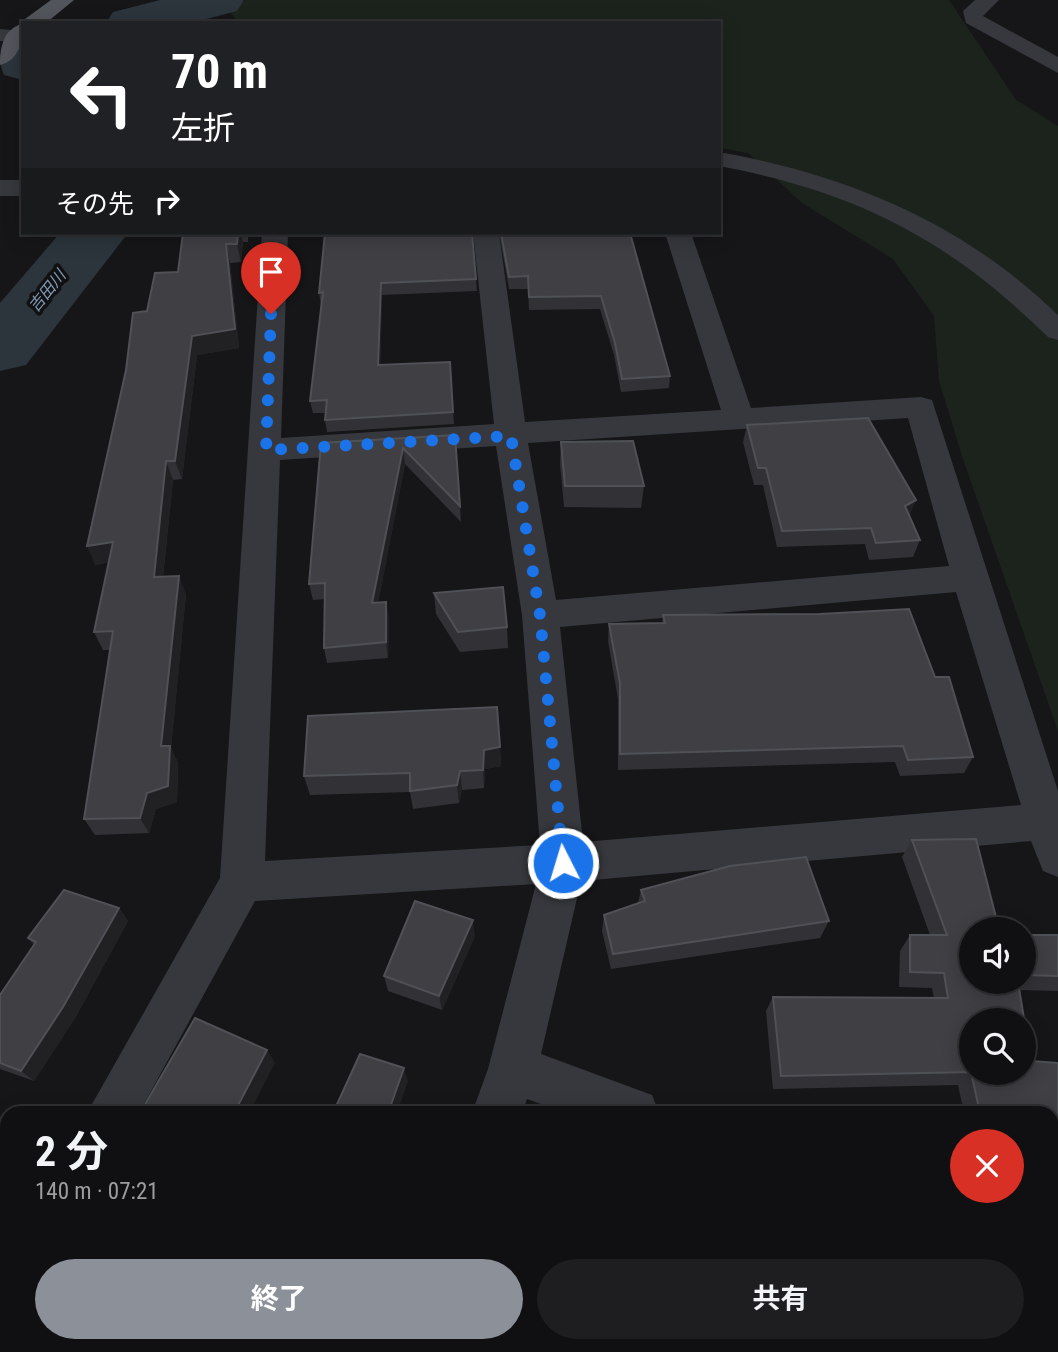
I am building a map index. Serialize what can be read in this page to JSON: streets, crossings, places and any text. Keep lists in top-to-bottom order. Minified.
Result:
{"water":["吉田川"],"page":{"turn":["70 m","左折"],"then":"その先","heading":["2 分","140 m · 07:21"],"buttons":["終了","共有"]}}
